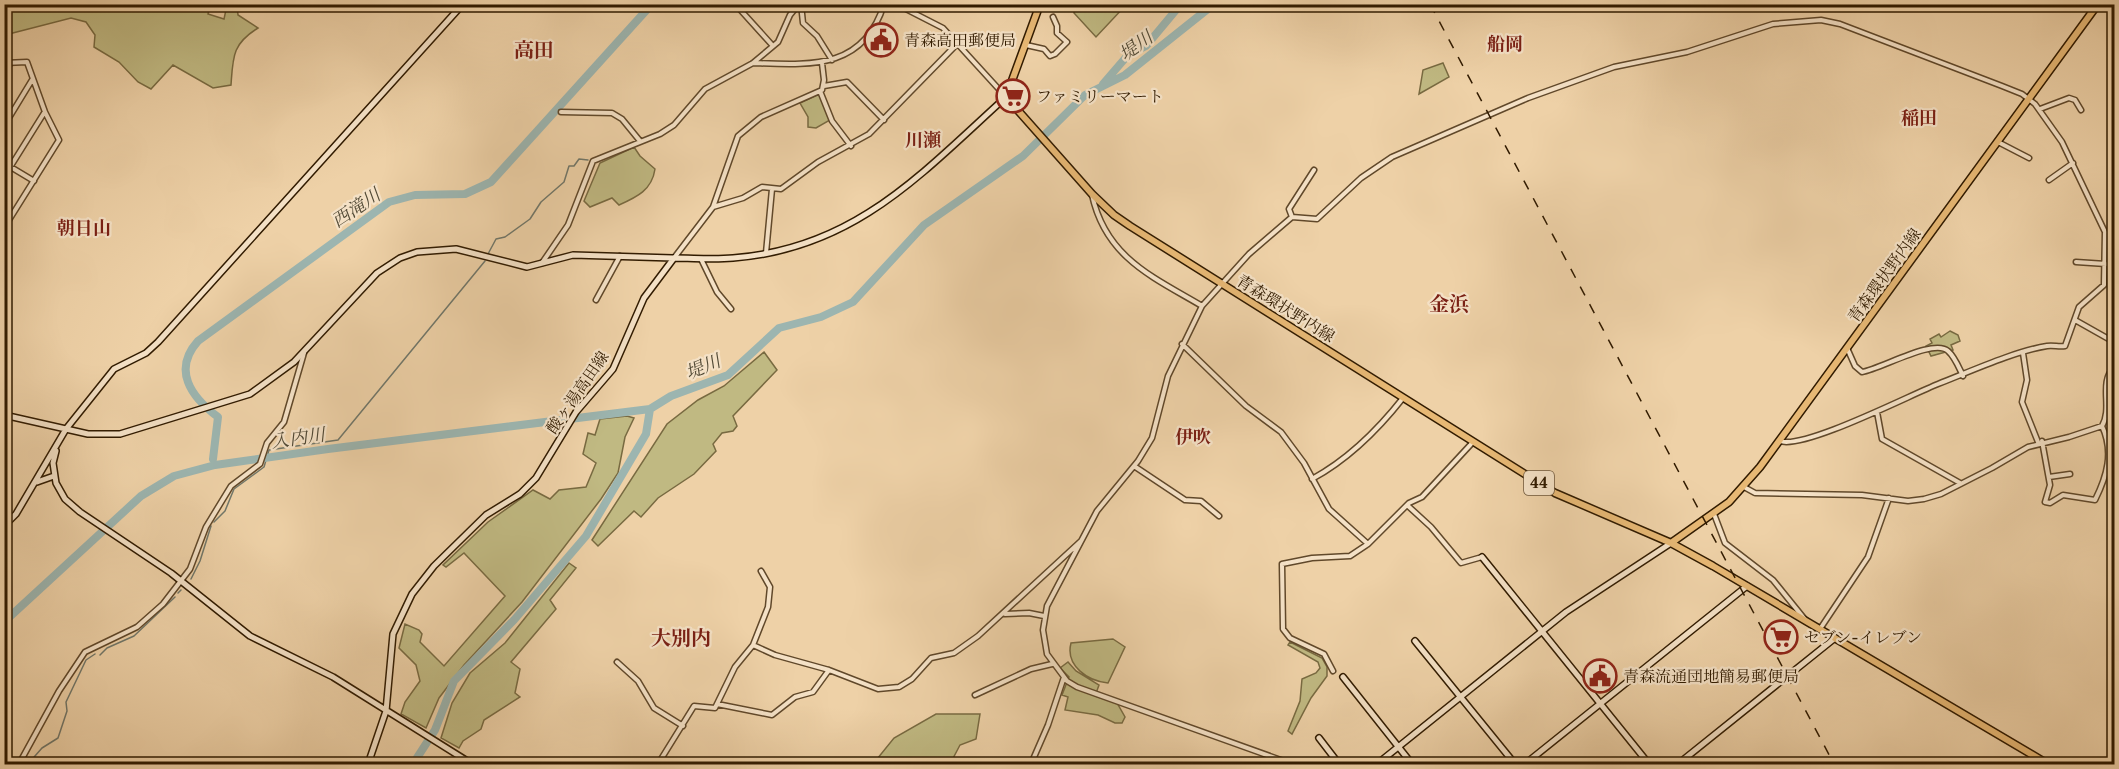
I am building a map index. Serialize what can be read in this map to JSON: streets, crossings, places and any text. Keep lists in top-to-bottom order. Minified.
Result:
{"streets":{"main road":["青森環状野内線","44"],"street":["酸ヶ湯高田線"]},"districts":["船岡","高田","稲田","川瀬","朝日山","金浜","伊吹","大別内"],"water":["堤川","西滝川","入内川"],"places":{"public building":["青森高田郵便局","青森流通団地簡易郵便局"],"supermarket":["ファミリーマート","セブン-イレブン"]}}
